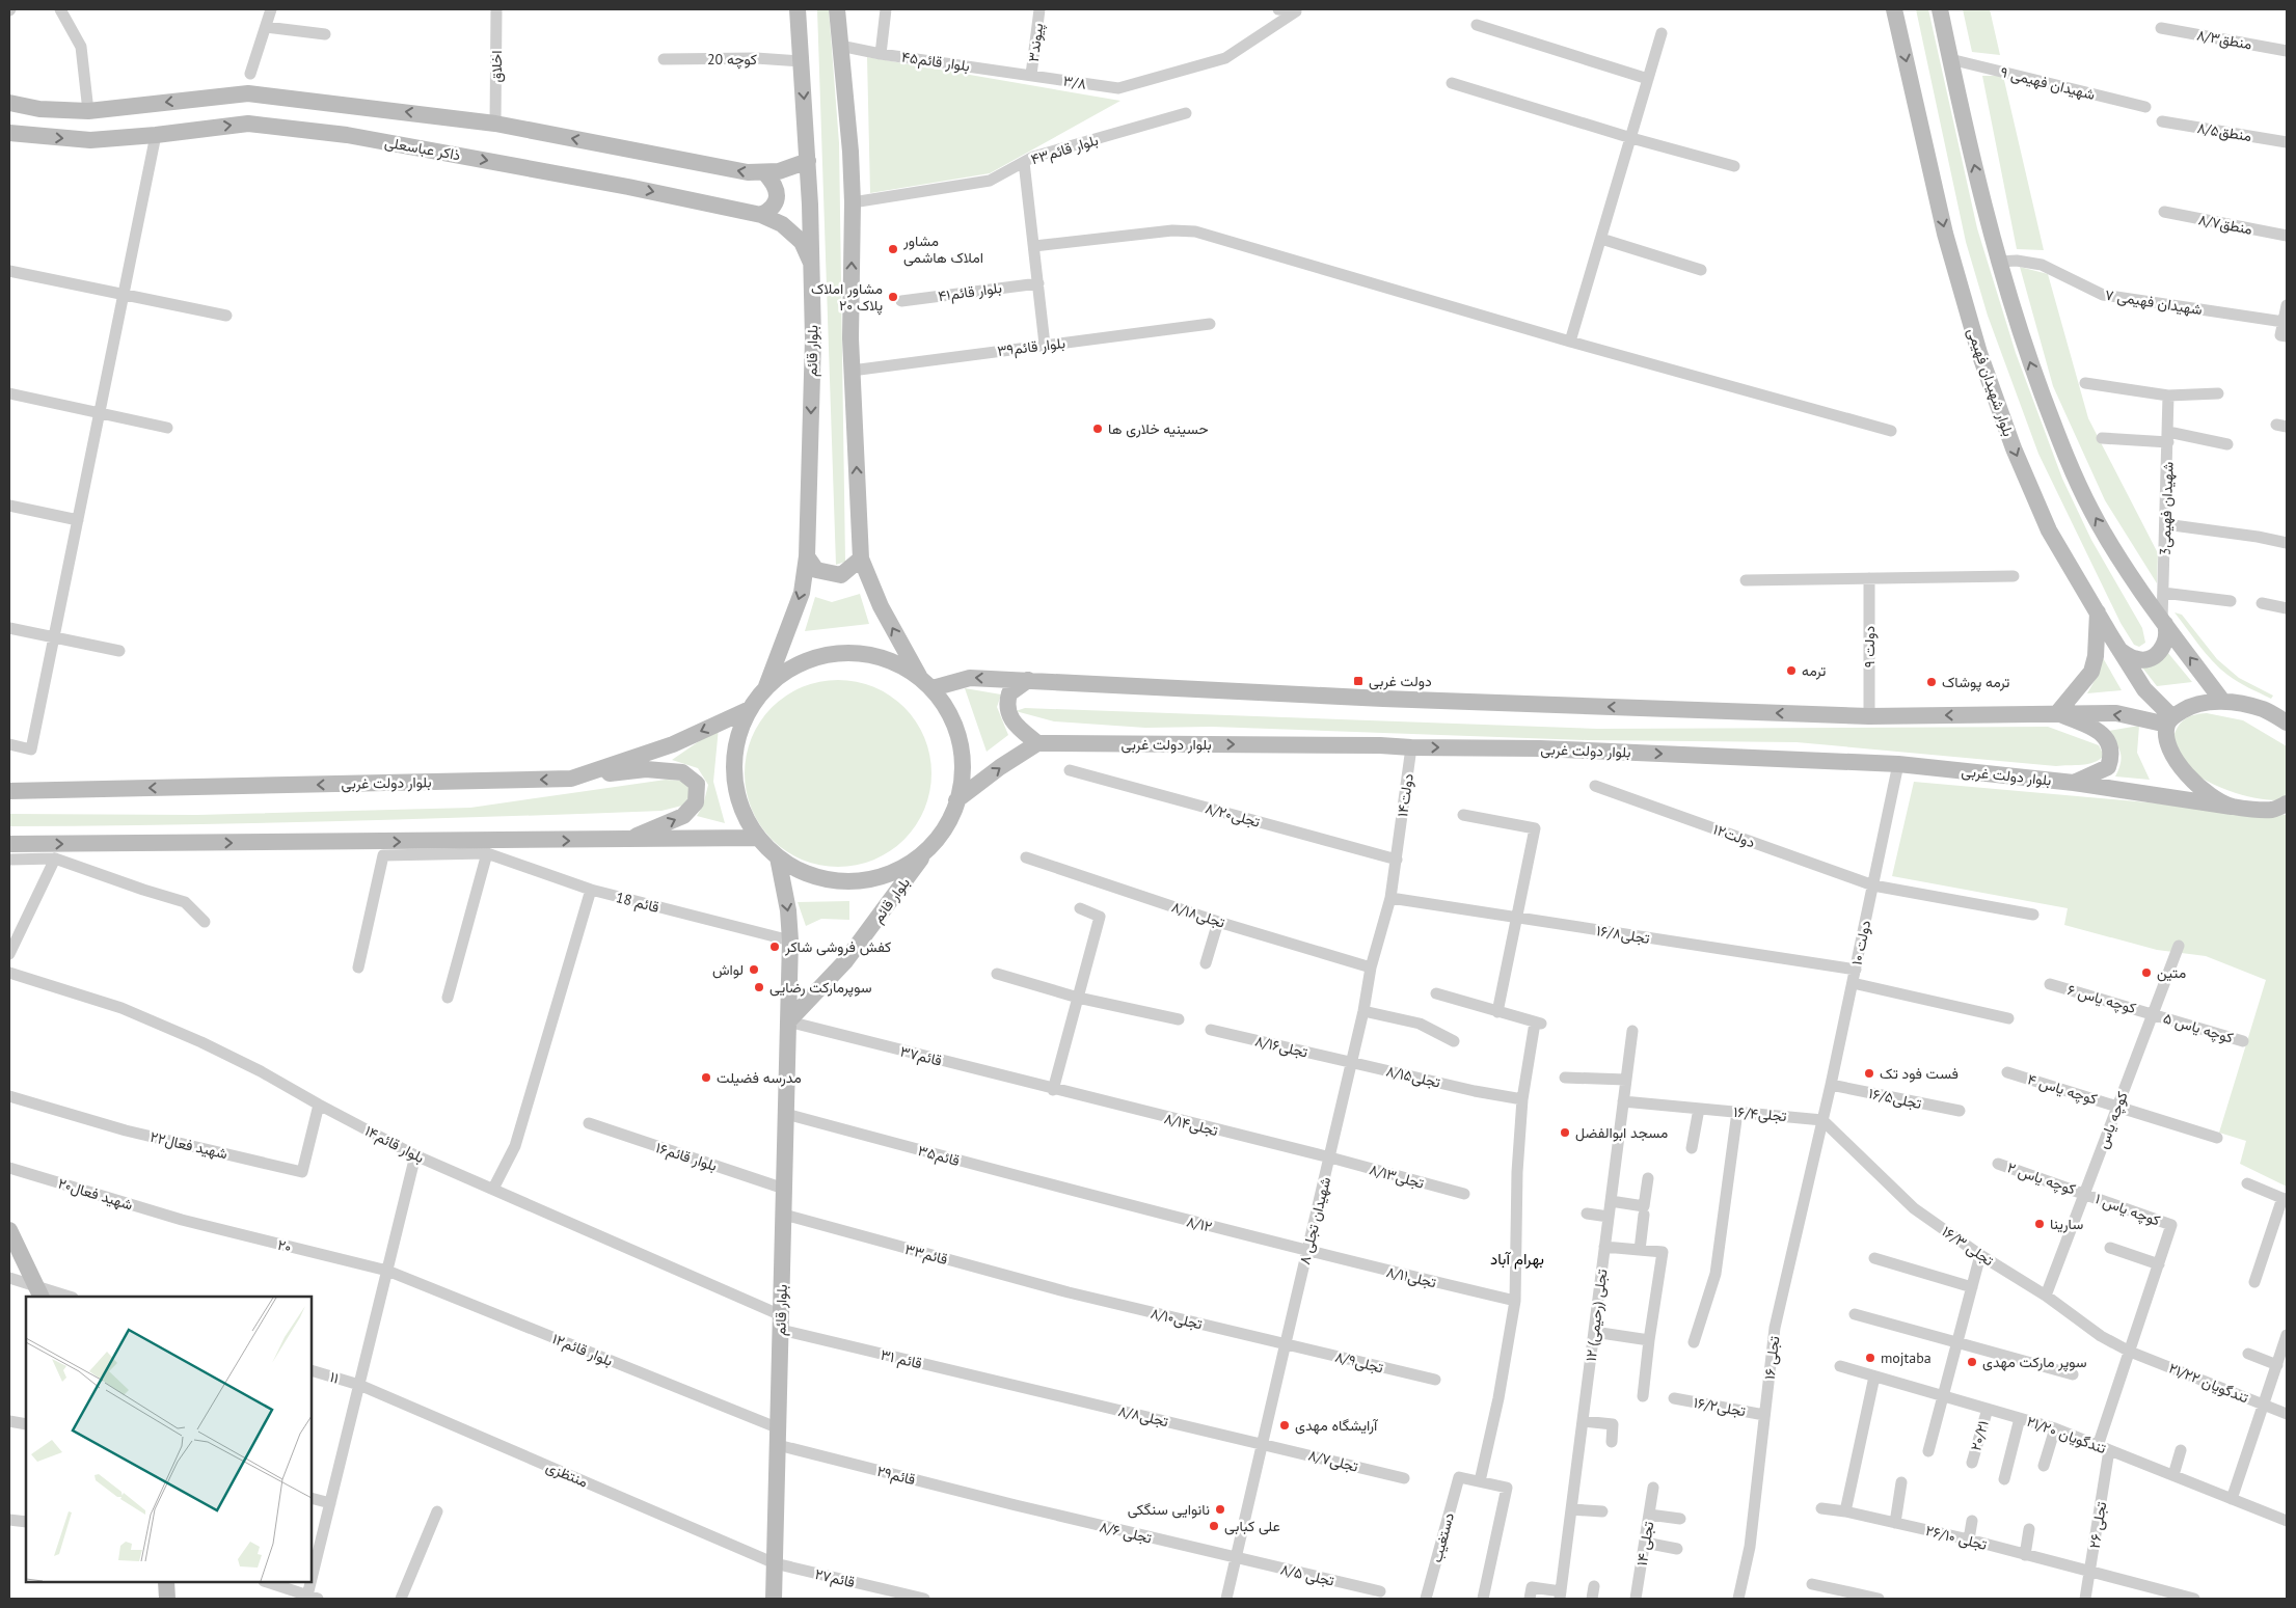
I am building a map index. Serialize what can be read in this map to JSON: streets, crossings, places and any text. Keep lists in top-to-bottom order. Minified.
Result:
{"streets":{"main road":["ذاکر عباسعلی","بلوار قائم","بلوار شهیدان فهیمی","بلوار دولت غربی"],"street":["منطق۸/۳","پیوند۳","کوچه 20","بلوار قائم۴۵","اخلاق","۳/۸","شهیدان فهیمی ۹","منطق۸/۵","بلوار قائم۴۳","منطق۸/۷","بلوار قائم۴۱","شهیدان فهیمی ۷","بلوار قائم۳۹","3شهیدان فهیمی","۹ دولت","۱۴دولت","تجلی۸/۲۰","۱۲دولت","18 قائم","تجلی۸/۱۸","تجلی۱۶/۸","۱۰ دولت","کوچه یاس ۶","کوچه یاس ۵","تجلی۸/۱۶","قائم۳۷","تجلی۸/۱۵","کوچه یاس ۴","تجلی۱۶/۵","تجلی۱۶/۴","کوچه یاس","تجلی۸‌/۱۴","بلوار قائم۱۴","شهید فعال۲۲","قائم۳۵","بلوار قائم۱۶","تجلی۸/۱۳","کوچه یاس ۲","شهید فعال۲۰","کوچه یاس ۱","شهیدان تجلی ۸","۸/۱۲","۲۰","۱۶/۳ تجلی","قائم۳۳","تجلی۸/۱۱","۱۲ تجلی (رحیمی)","تجلی۸/۱۰","بلوار قائم۱۲","۱۶ تجلی","قائم ۳۱","تجلی۸/۹","۱۱","۲۱/۲۲ تندگویان","تجلی۱۶/۲","تجلی۸/۸","۲۱/۲۰ تندگویان","۲۰/۲۱","تجلی۸/۷","منتظزی","قائم۲۹","۲۶ تجلی","تجلی ۸/۶","دستغیب","۲۶/۱۰ تجلی","تجلی ۱۴","تجلی ۸/۵","قائم۲۷"]},"crossings":[["پیوند۳","بلوار قائم۴۵"],["پیوند۳","۳/۸"],["کوچه 20","بلوار قائم"],["بلوار قائم۴۵","۳/۸"],["ذاکر عباسعلی","بلوار قائم"],["بلوار قائم","18 قائم"],["بلوار قائم","قائم۳۷"],["بلوار قائم","بلوار قائم۱۴"],["بلوار قائم","قائم۳۵"],["بلوار قائم","بلوار قائم۱۶"],["بلوار قائم","قائم۳۳"],["بلوار قائم","بلوار قائم۱۲"],["بلوار قائم","قائم ۳۱"],["بلوار قائم","منتظزی"],["بلوار قائم","قائم۲۹"],["بلوار قائم","قائم۲۷"],["بلوار دولت غربی","۱۴دولت"],["بلوار دولت غربی","۱۰ دولت"],["۱۴دولت","شهیدان تجلی ۸"],["تجلی۸/۲۰","شهیدان تجلی ۸"],["۱۲دولت","۱۰ دولت"],["تجلی۸/۱۸","شهیدان تجلی ۸"],["تجلی۱۶/۸","۱۰ دولت"],["تجلی۱۶/۸","شهیدان تجلی ۸"],["۱۰ دولت","تجلی۱۶/۵"],["۱۰ دولت","تجلی۱۶/۴"],["۱۰ دولت","۱۶/۳ تجلی"],["۱۰ دولت","۱۶ تجلی"],["کوچه یاس ۶","کوچه یاس ۵"],["کوچه یاس ۶","کوچه یاس"],["کوچه یاس ۵","کوچه یاس"],["تجلی۸/۱۶","تجلی۸/۱۵"],["تجلی۸/۱۶","شهیدان تجلی ۸"],["قائم۳۷","تجلی۸‌/۱۴"],["تجلی۸/۱۵","شهیدان تجلی ۸"],["کوچه یاس ۴","کوچه یاس"],["تجلی۱۶/۴","۱۶/۳ تجلی"],["تجلی۱۶/۴","۱۲ تجلی (رحیمی)"],["تجلی۱۶/۴","۱۶ تجلی"],["کوچه یاس","کوچه یاس ۲"],["کوچه یاس","کوچه یاس ۱"],["کوچه یاس","۱۶/۳ تجلی"],["تجلی۸‌/۱۴","تجلی۸/۱۳"],["تجلی۸‌/۱۴","شهیدان تجلی ۸"],["بلوار قائم۱۴","شهید فعال۲۲"],["بلوار قائم۱۴","قائم ۳۱"],["قائم۳۵","۸/۱۲"],["تجلی۸/۱۳","شهیدان تجلی ۸"],["کوچه یاس ۲","کوچه یاس ۱"],["شهید فعال۲۰","۲۰"],["کوچه یاس ۱","۲۶ تجلی"],["شهیدان تجلی ۸","۸/۱۲"],["شهیدان تجلی ۸","تجلی۸/۱۱"],["شهیدان تجلی ۸","تجلی۸/۱۰"],["شهیدان تجلی ۸","تجلی۸/۹"],["شهیدان تجلی ۸","تجلی۸/۸"],["شهیدان تجلی ۸","تجلی۸/۷"],["شهیدان تجلی ۸","تجلی ۸/۶"],["شهیدان تجلی ۸","تجلی ۸/۵"],["۸/۱۲","تجلی۸/۱۱"],["۲۰","بلوار قائم۱۲"],["۱۶/۳ تجلی","۱۶ تجلی"],["۱۶/۳ تجلی","۲۱/۲۲ تندگویان"],["۱۶/۳ تجلی","۲۶ تجلی"],["قائم۳۳","تجلی۸/۱۰"],["تجلی۸/۱۰","تجلی۸/۹"],["بلوار قائم۱۲","قائم۲۹"],["۱۶ تجلی","تجلی۱۶/۲"],["قائم ۳۱","تجلی۸/۸"],["۱۱","منتظزی"],["۲۱/۲۲ تندگویان","۲۶ تجلی"],["تجلی۸/۸","تجلی۸/۷"],["۲۱/۲۰ تندگویان","۲۰/۲۱"],["۲۱/۲۰ تندگویان","۲۶ تجلی"],["منتظزی","قائم۲۷"],["قائم۲۹","تجلی ۸/۶"],["۲۶ تجلی","۲۶/۱۰ تجلی"],["تجلی ۸/۶","تجلی ۸/۵"]],"districts":["بهرام آباد"],"places":{"other":["مشاور املاک هاشمی","مشاور املاک پلاک ۲۰","حسینیه خلاری ها","ترمه","ترمه پوشاک","کفش فروشی شاکر","لواش","متین","سوپرمارکت رضایی","فست فود تک","مدرسه فضیلت","مسجد ابوالفضل","سارینا","mojtaba","سوپر مارکت مهدی","آرایشگاه مهدی","نانوایی سنگکی","علی کبابی"],"transit":["دولت غربی"]}}
